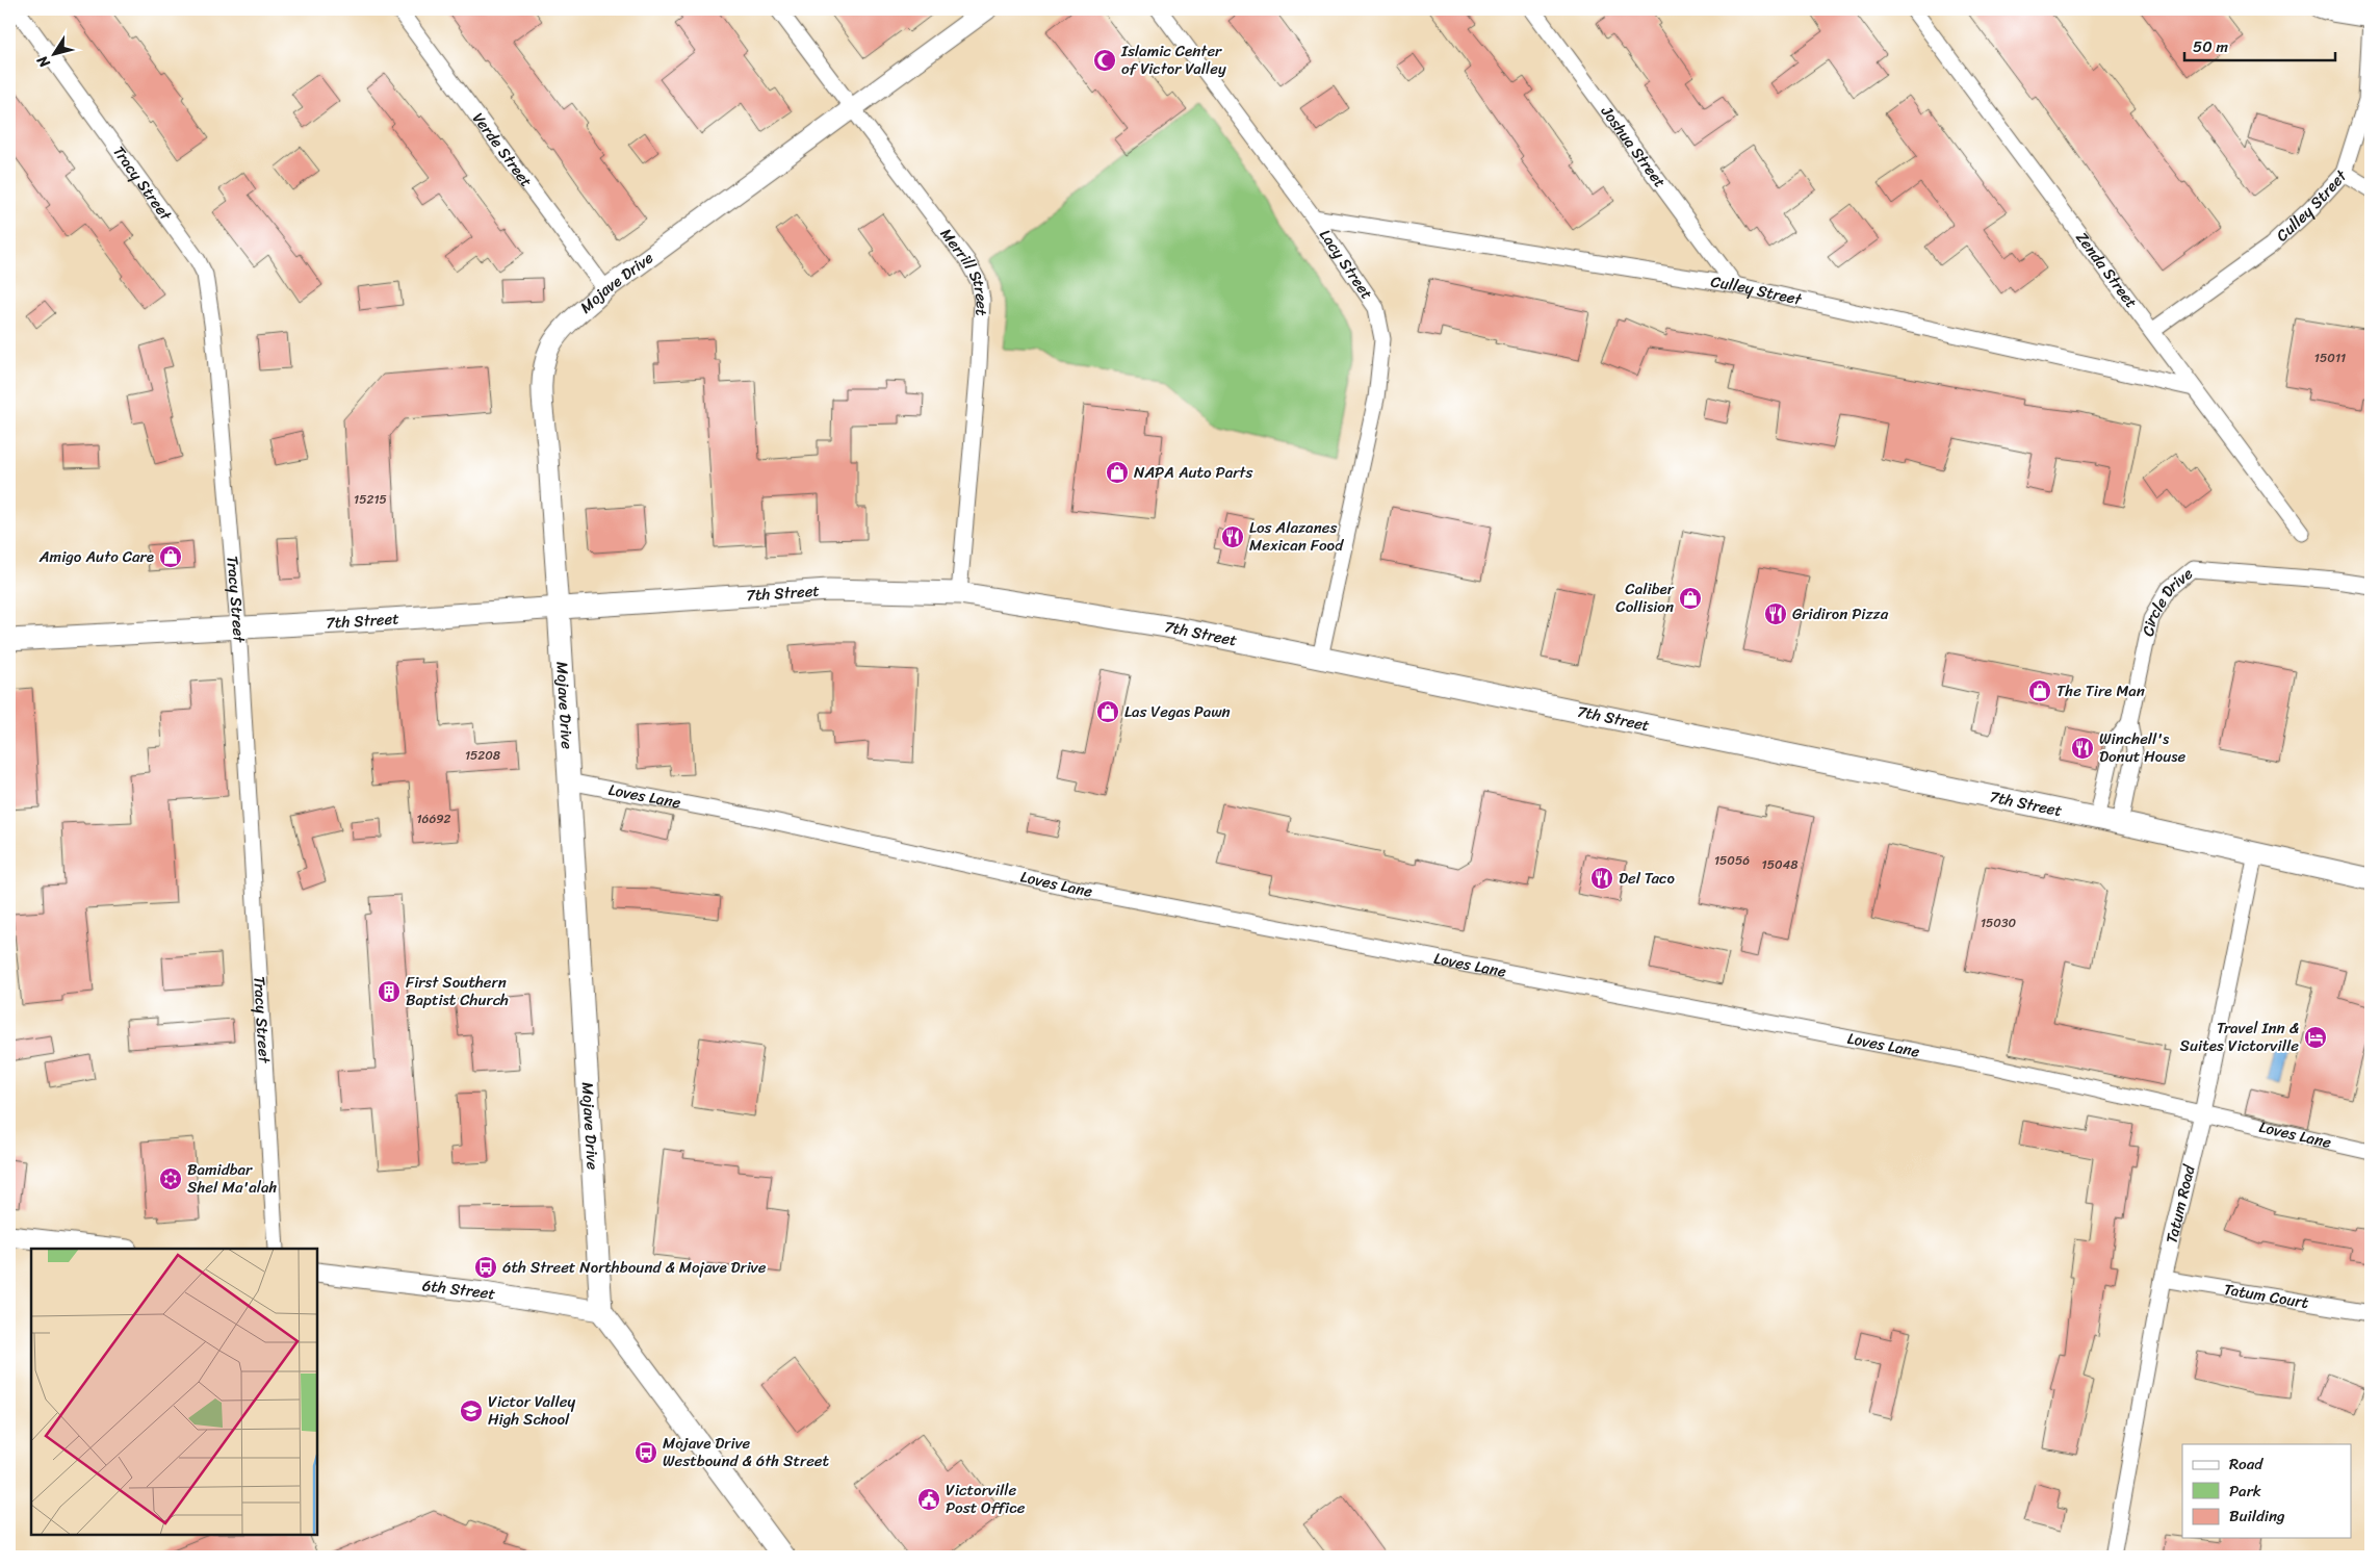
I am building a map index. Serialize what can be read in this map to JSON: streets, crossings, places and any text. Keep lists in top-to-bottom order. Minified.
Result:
{"streets":{"main road":["Mojave Drive","7th Street"],"street":["Joshua Street","Verde Street","Tracy Street","Culley Street","Lacy Street","Zenda Street","Merrill Street","Circle Drive","Loves Lane","Tatum Road","6th Street","Tatum Court"]},"crossings":[["Joshua Street","Culley Street"],["Verde Street","Mojave Drive"],["Tracy Street","7th Street"],["Culley Street","Lacy Street"],["Culley Street","Zenda Street"],["Lacy Street","7th Street"],["Merrill Street","Mojave Drive"],["Merrill Street","7th Street"],["Mojave Drive","7th Street"],["Mojave Drive","Loves Lane"],["Mojave Drive","6th Street"],["7th Street","Circle Drive"],["7th Street","Tatum Road"],["Loves Lane","Tatum Road"],["Tatum Road","Tatum Court"]],"places":{"mosque":["Islamic Center of Victor Valley"],"shop":["NAPA Auto Parts","Amigo Auto Care","Caliber Collision","The Tire Man","Las Vegas Pawn"],"restaurant":["Los Alazanes Mexican Food","Gridiron Pizza","Winchell's Donut House","Del Taco"],"building":["First Southern Baptist Church"],"hotel":["Travel Inn & Suites Victorville"],"synagogue":["Bamidbar Shel Ma'alah"],"bus stop":["6th Street Northbound & Mojave Drive","Mojave Drive Westbound & 6th Street"],"school or university":["Victor Valley High School"],"public building":["Victorville Post Office"]},"house_numbers":["15011","15215","15208","16692","15056","15048","15030"],"legend":["Road","Park","Building"],"scale_bar":"50 m","north":"bottom left"}
